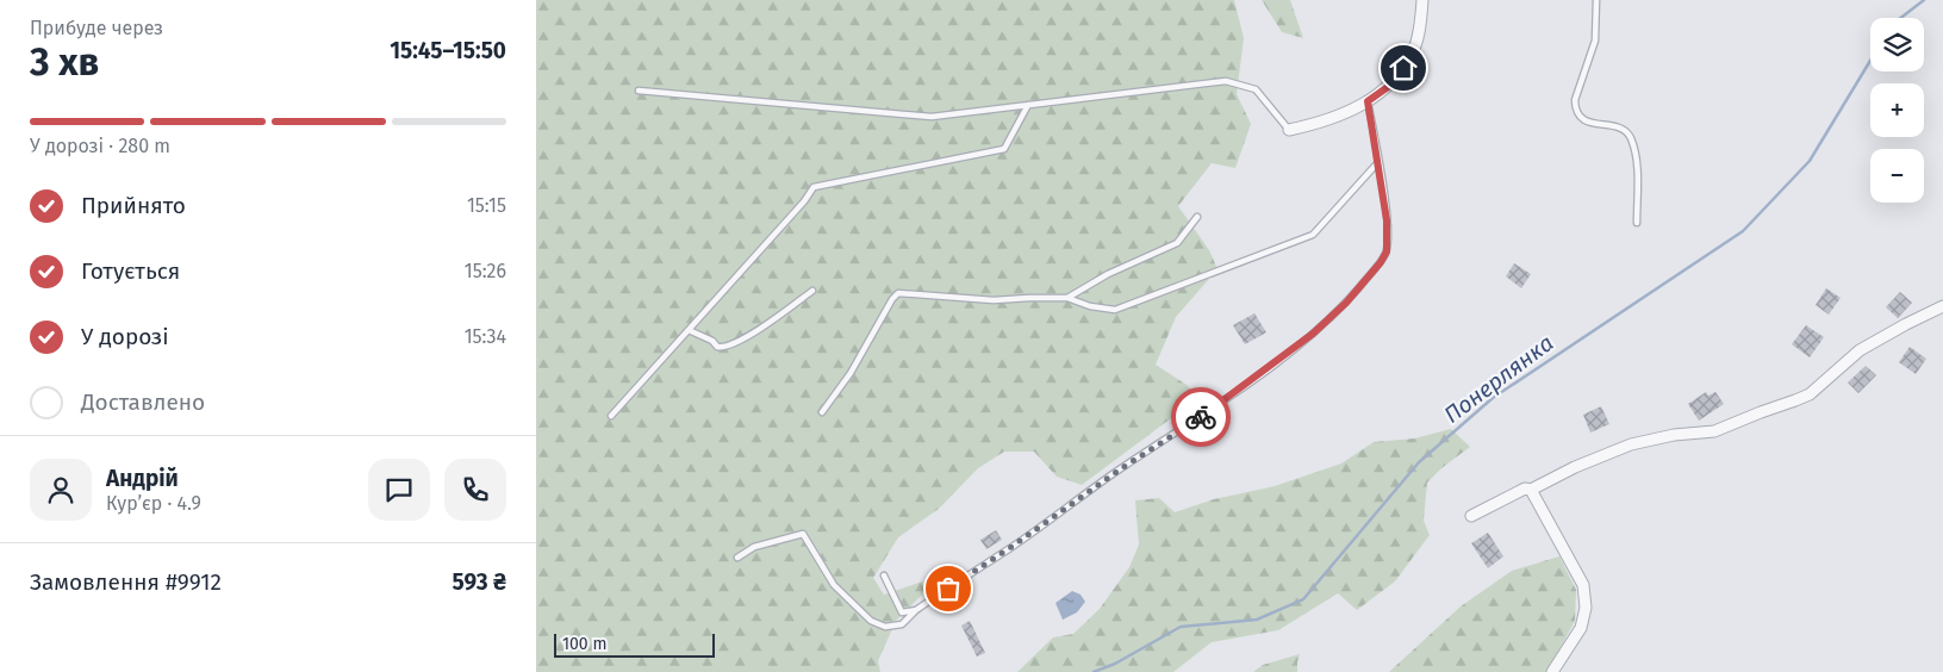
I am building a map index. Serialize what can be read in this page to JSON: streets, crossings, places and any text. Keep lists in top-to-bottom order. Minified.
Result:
{"water":["Понерлянка"],"scale_bar":"100 m","page":{"heading":["3 хв","Прибуде через","15:45–15:50"],"panel":["Андрій","Кур’єр · 4.9","Замовлення #9912","593 ₴"],"map_buttons":["+","−"],"bar":"У дорозі · 280 m","list":[["Прийнято","15:15"],["Готується","15:26"],["У дорозі","15:34"],"Доставлено"],"scale":"100 m"}}
